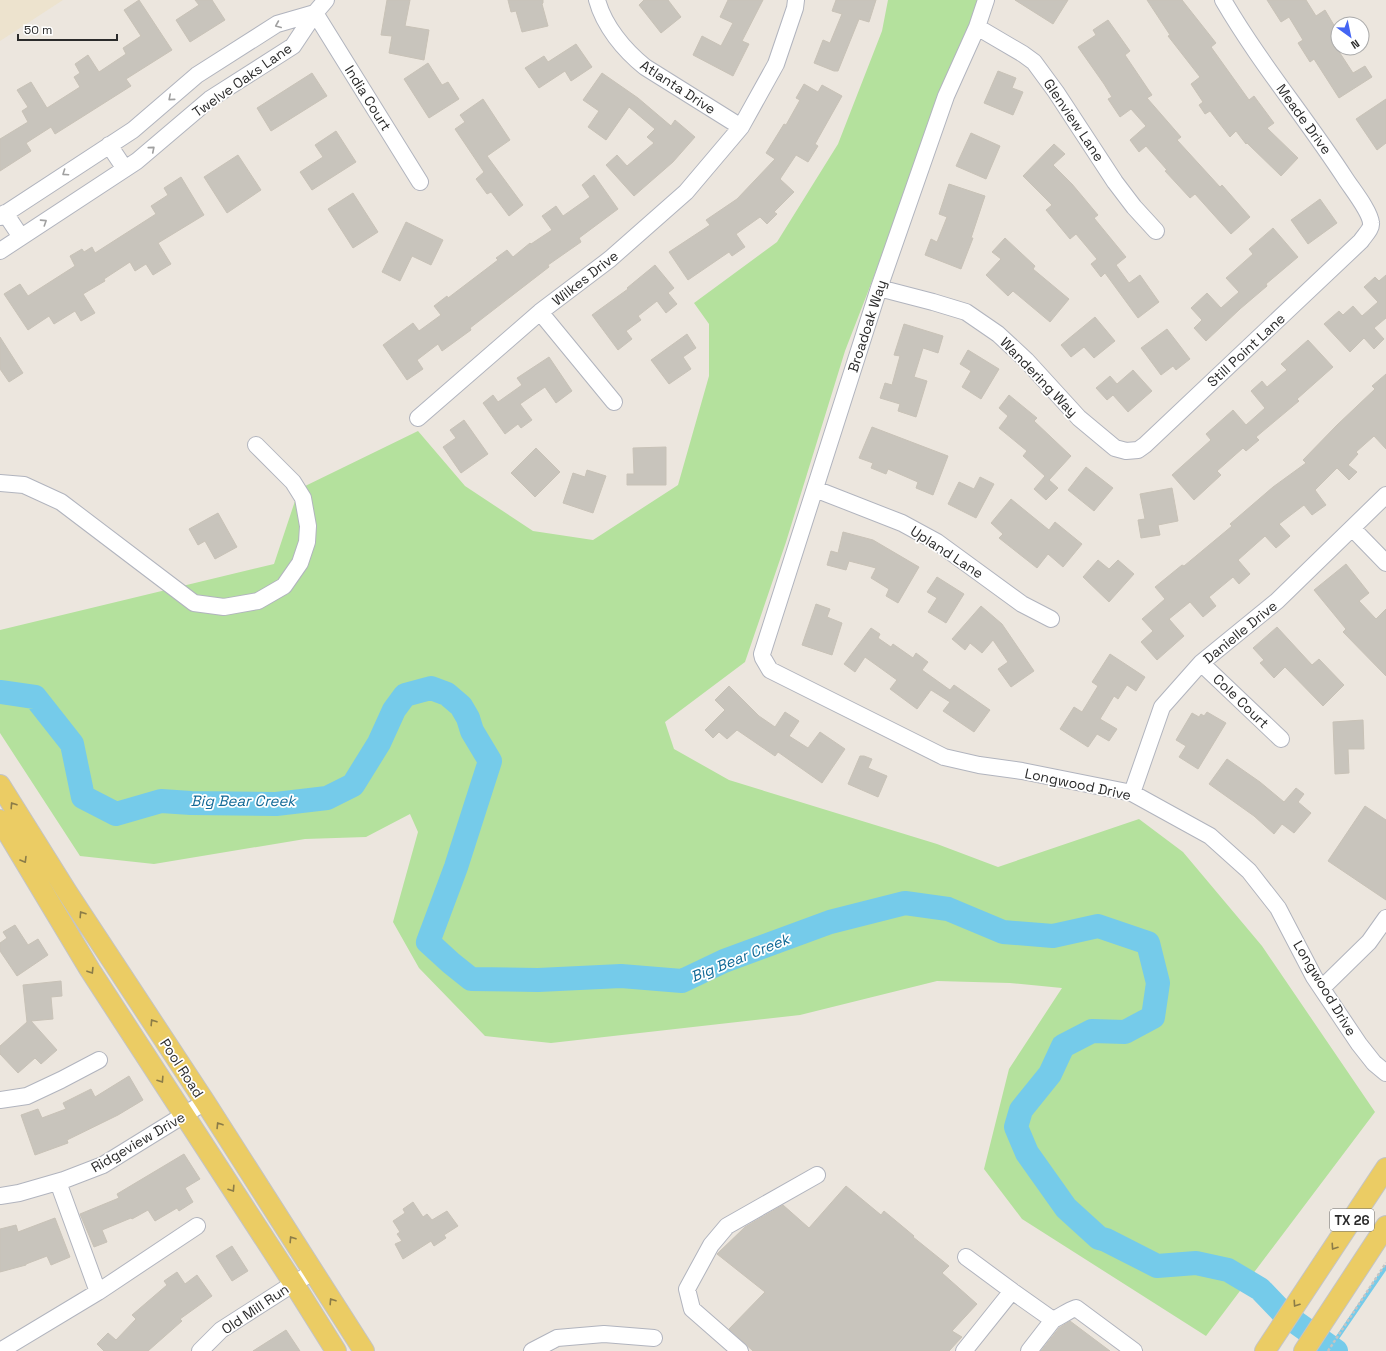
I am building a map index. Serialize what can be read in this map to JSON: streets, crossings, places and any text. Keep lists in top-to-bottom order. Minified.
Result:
{"streets":{"main road":["Pool Road","TX 26"],"street":["Twelve Oaks Lane","Atlanta Drive","India Court","Meade Drive","Glenview Lane","Wilkes Drive","Broadoak Way","Still Point Lane","Wandering Way","Upland Lane","Danielle Drive","Cole Court","Longwood Drive","Ridgeview Drive","Old Mill Run"]},"crossings":[["Twelve Oaks Lane","India Court"],["Atlanta Drive","Wilkes Drive"],["Meade Drive","Still Point Lane"],["Glenview Lane","Broadoak Way"],["Broadoak Way","Wandering Way"],["Broadoak Way","Upland Lane"],["Broadoak Way","Longwood Drive"],["Still Point Lane","Wandering Way"],["Danielle Drive","Cole Court"],["Danielle Drive","Longwood Drive"],["Pool Road","Ridgeview Drive"],["Pool Road","Old Mill Run"]],"water":["Big Bear Creek"],"scale_bar":"50 m","north":"bottom right"}
